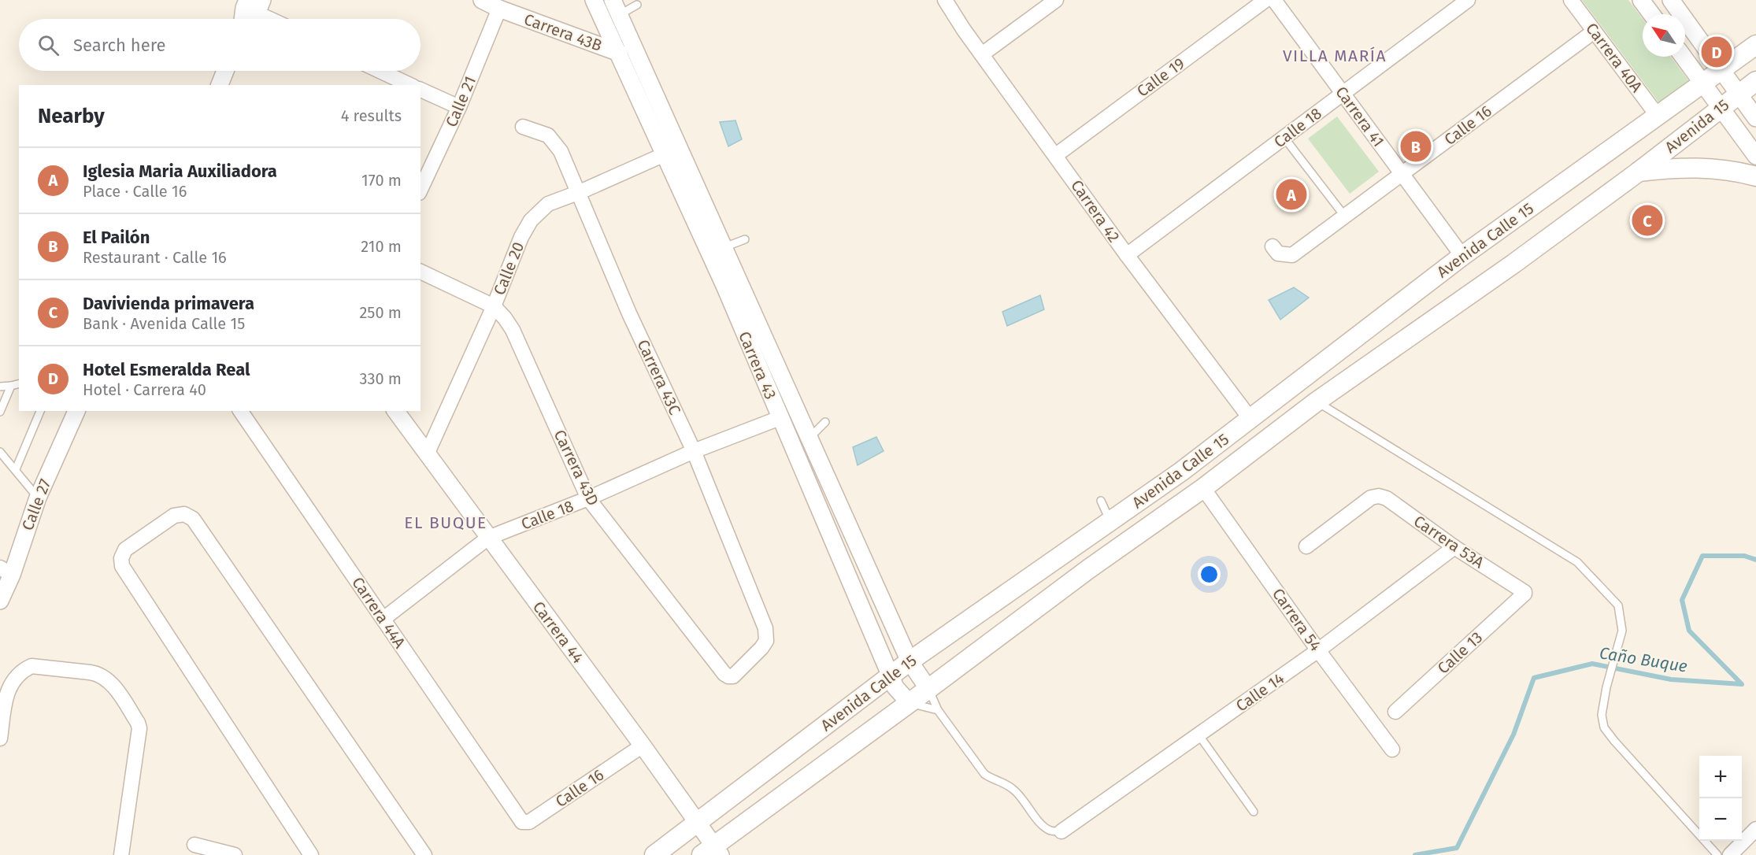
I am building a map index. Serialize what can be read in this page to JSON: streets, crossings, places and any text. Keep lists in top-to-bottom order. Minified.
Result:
{"streets":{"main road":["Avenida 15","Avenida Calle 15"],"street":["Carrera 43B","Carrera 40A","Calle 19","Calle 21","Carrera 41","Calle 16","Calle 18","Carrera 42","Calle 20","Carrera 43","Carrera 43C","Carrera 43D","Calle 27","Carrera 53A","Carrera 44A","Carrera 54","Carrera 44","Calle 13","Calle 14"]},"crossings":[["Carrera 43B","Calle 21"],["Carrera 43B","Carrera 43"],["Carrera 40A","Calle 16"],["Carrera 40A","Avenida Calle 15"],["Calle 19","Carrera 42"],["Carrera 41","Calle 16"],["Carrera 41","Calle 18"],["Carrera 41","Avenida Calle 15"],["Calle 16","Carrera 44A"],["Calle 16","Carrera 44"],["Avenida 15","Avenida Calle 15"],["Calle 18","Carrera 42"],["Calle 18","Carrera 43"],["Calle 18","Carrera 43C"],["Calle 18","Carrera 43D"],["Calle 18","Carrera 44A"],["Calle 18","Carrera 44"],["Carrera 42","Avenida Calle 15"],["Avenida Calle 15","Carrera 43"],["Avenida Calle 15","Carrera 54"],["Avenida Calle 15","Carrera 44"],["Calle 20","Carrera 43"],["Calle 20","Carrera 43C"],["Calle 20","Carrera 43D"],["Calle 20","Carrera 44"],["Carrera 43","Calle 14"],["Carrera 43C","Carrera 43D"],["Carrera 53A","Calle 13"],["Carrera 53A","Calle 14"],["Carrera 54","Calle 14"]],"districts":["VILLA MARÍA","EL BUQUE"],"water":["Caño Buque"],"north":"top left","page":{"search":"Search here","pins":["D","B","A","C"],"heading":["Nearby","4 results"],"list":[{"mark":"A","name":"Iglesia Maria Auxiliadora","note":"Place · Calle 16","value":"170 m"},{"mark":"B","name":"El Pailón","note":"Restaurant · Calle 16","value":"210 m"},{"mark":"C","name":"Davivienda primavera","note":"Bank · Avenida Calle 15","value":"250 m"},{"mark":"D","name":"Hotel Esmeralda Real","note":"Hotel · Carrera 40","value":"330 m"}],"map_buttons":["+","−"]}}
